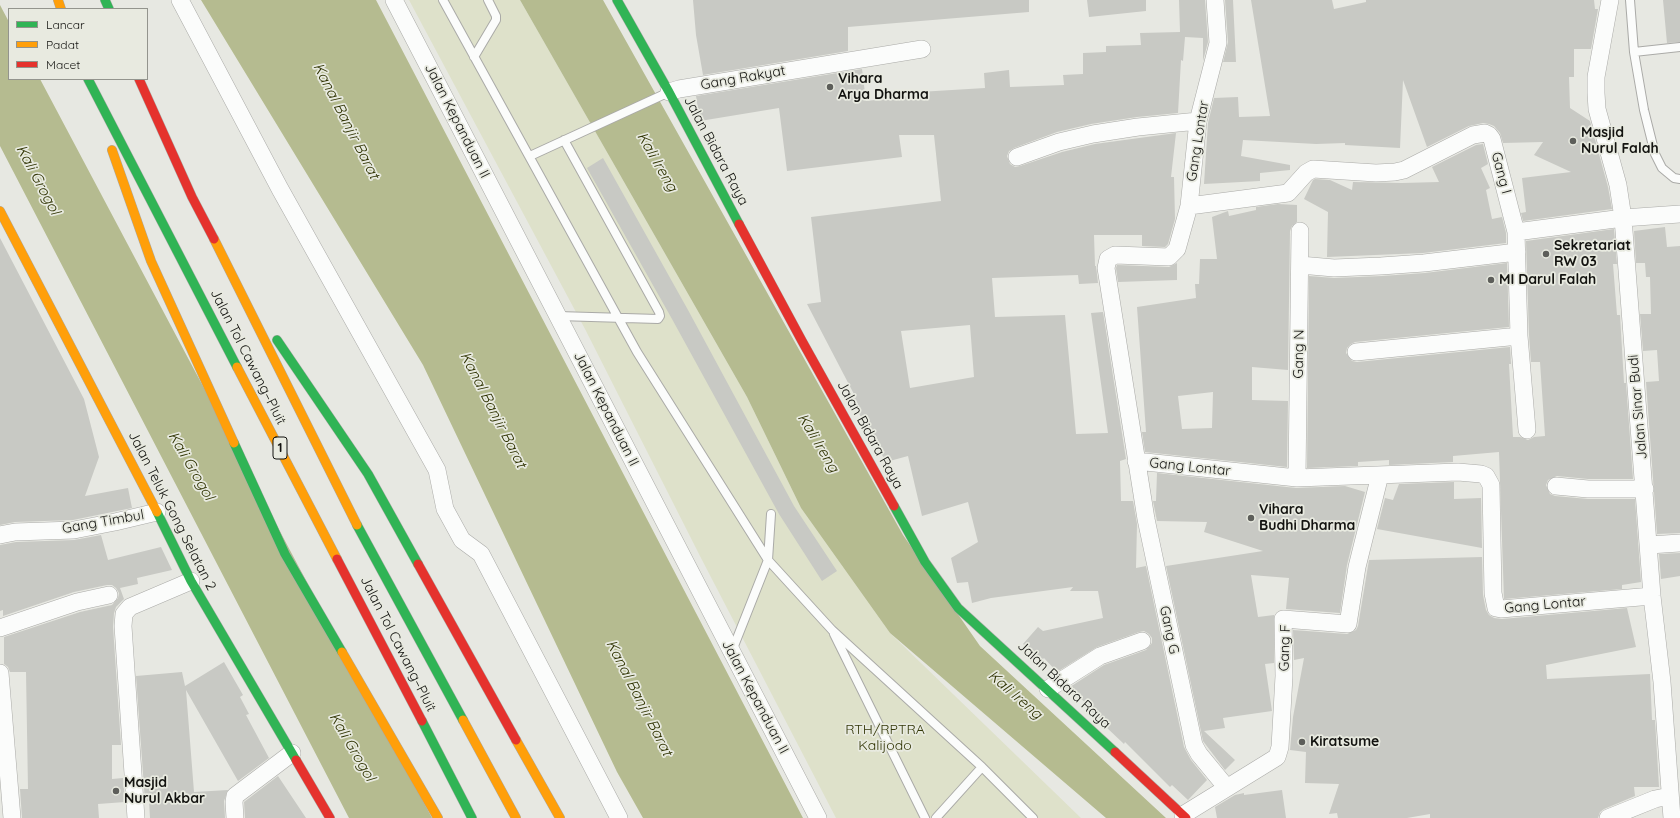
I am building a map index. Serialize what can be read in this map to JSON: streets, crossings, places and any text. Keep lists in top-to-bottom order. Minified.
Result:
{"streets":{"main road":["Jalan Bidara Raya","Jalan Tol Cawang–Pluit","1","Jalan Teluk Gong Selatan 2"],"street":["Gang Rakyat","Jalan Kepanduan II","Gang Lontar","Gang I","Gang N","Jalan Sinar Budi","Gang Timbul","Gang G","Gang F"]},"crossings":[["Gang Rakyat","Jalan Bidara Raya"],["Gang Lontar","Gang I"],["Gang Lontar","Gang N"],["Gang Lontar","Jalan Sinar Budi"],["Gang Lontar","Gang G"],["Gang Lontar","Gang F"],["Jalan Bidara Raya","Gang F"],["Jalan Teluk Gong Selatan 2","Gang Timbul"],["Gang G","Gang F"]],"water":["Kanal Banjir Barat","Kali Ireng","Kali Grogol"],"parks":["RTH/RPTRA Kalijodo"],"places":["Vihara Arya Dharma","Masjid Nurul Falah","Sekretariat RW 03","MI Darul Falah","Vihara Budhi Dharma","Kiratsume","Masjid Nurul Akbar"],"legend":["Lancar","Padat","Macet"]}
